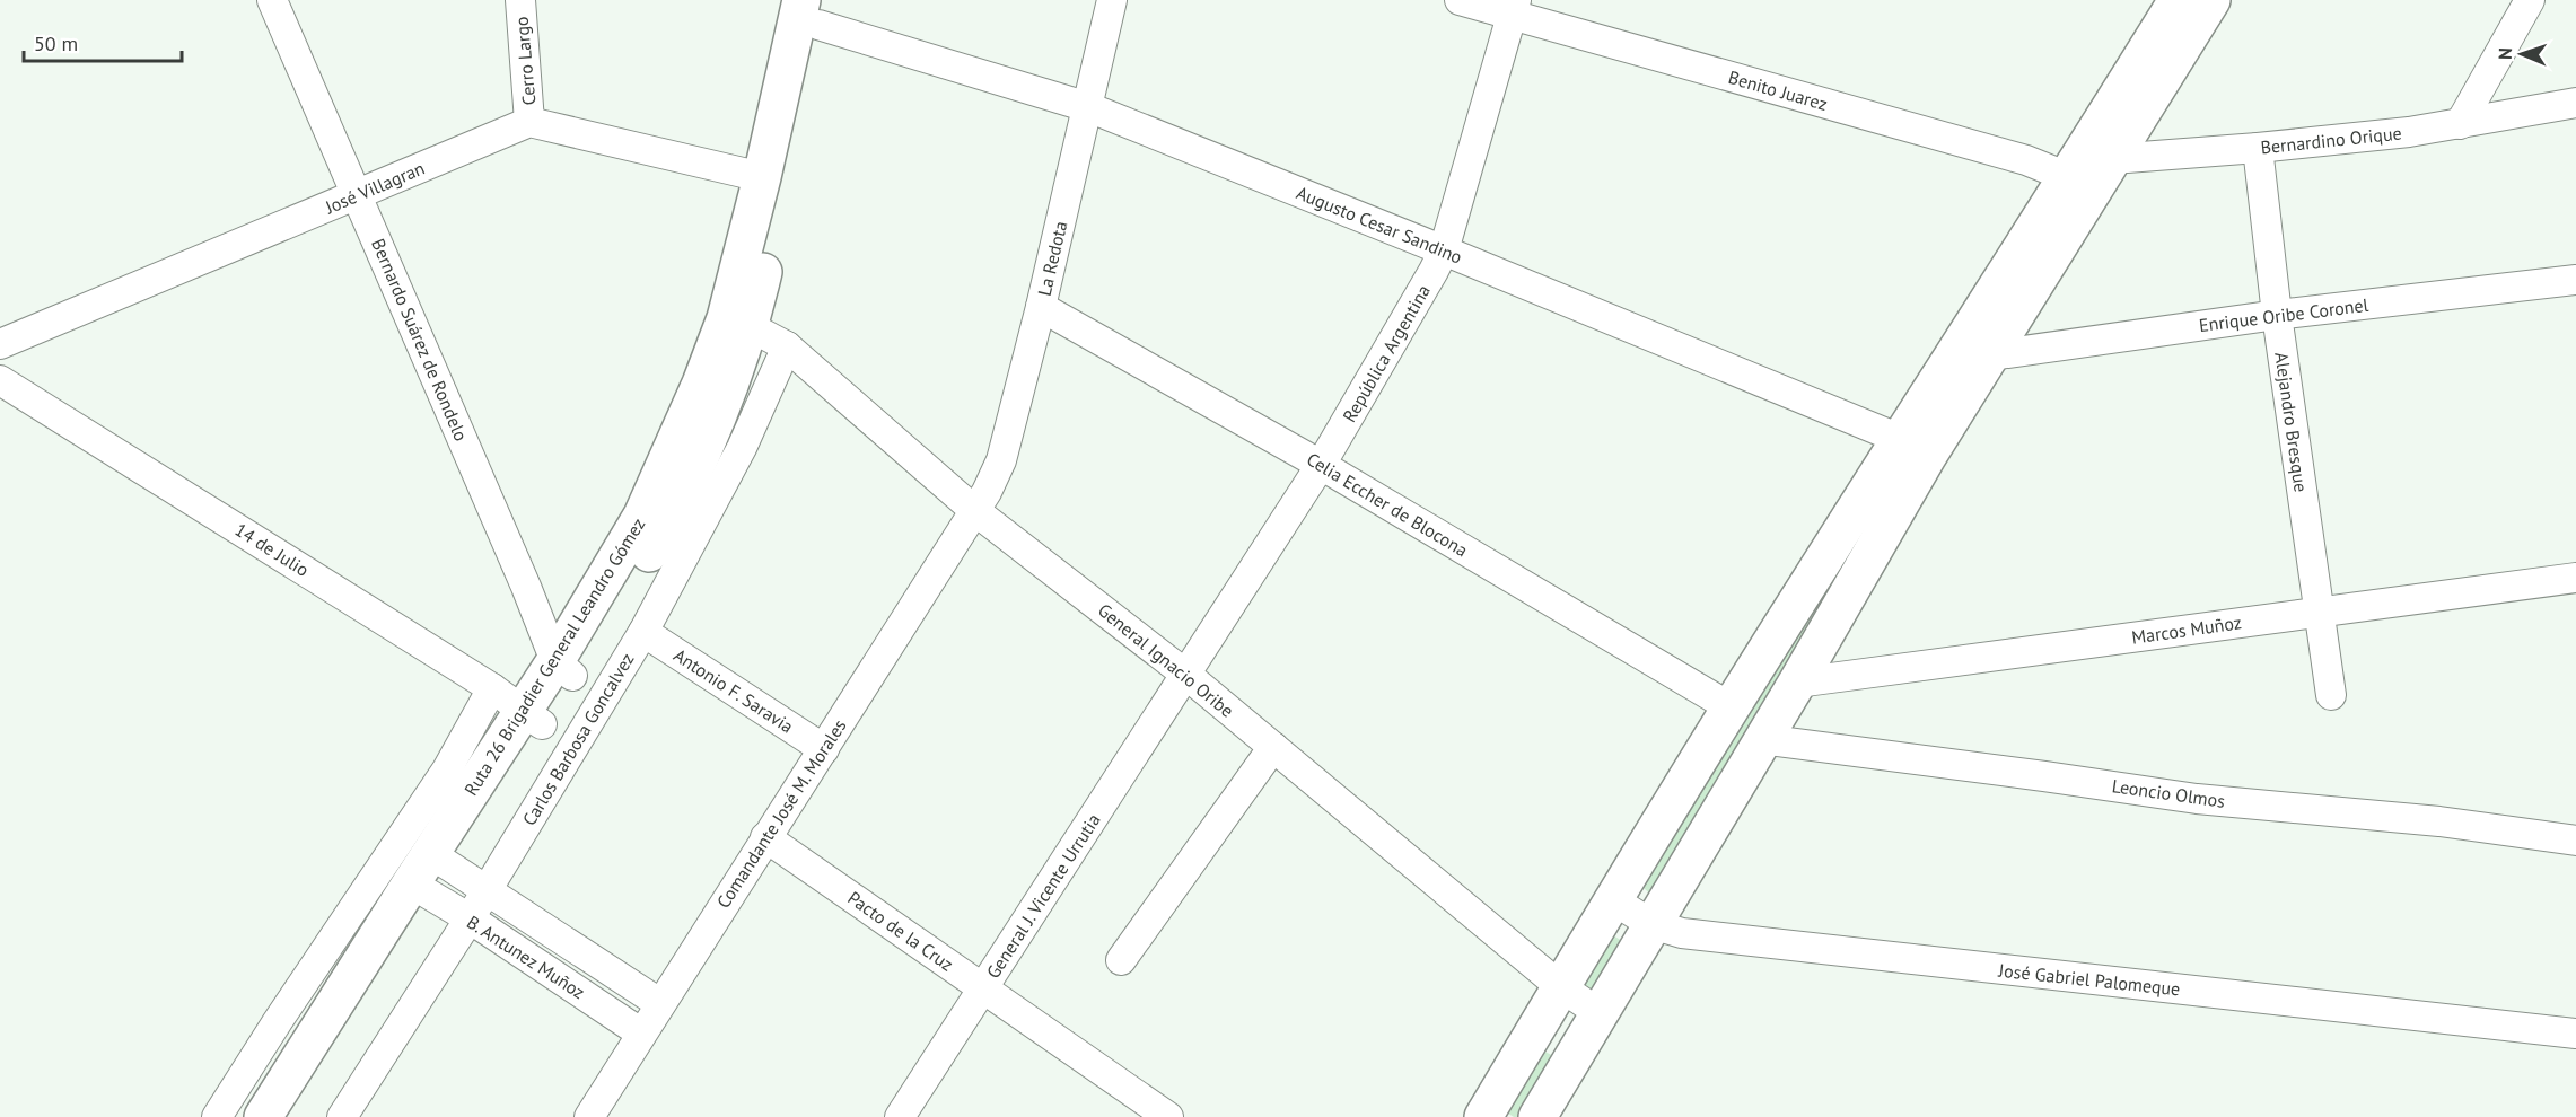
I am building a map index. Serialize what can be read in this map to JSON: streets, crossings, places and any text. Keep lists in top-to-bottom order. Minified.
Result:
{"streets":{"main road":["Ruta 26 Brigadier General Leandro Gómez"],"street":["Cerro Largo","Benito Juarez","Bernardino Orique","José Villagran","Augusto Cesar Sandino","La Redota","Enrique Oribe Coronel","Bernardo Suárez de Rondelo","República Argentina","Alejandro Bresque","Celia Eccher de Blocona","14 de Julio","Marcos Muñoz","General Ignacio Oribe","Antonio F. Saravia","Carlos Barbosa Goncalvez","Leoncio Olmos","Comandante José M. Morales","General J. Vicente Urrutia","Pacto de la Cruz","B. Antunez Muñoz","José Gabriel Palomeque"]},"crossings":[["Cerro Largo","José Villagran"],["Benito Juarez","República Argentina"],["Bernardino Orique","Alejandro Bresque"],["José Villagran","Bernardo Suárez de Rondelo"],["Augusto Cesar Sandino","La Redota"],["Augusto Cesar Sandino","República Argentina"],["Augusto Cesar Sandino","Ruta 26 Brigadier General Leandro Gómez"],["La Redota","Celia Eccher de Blocona"],["La Redota","General Ignacio Oribe"],["La Redota","Comandante José M. Morales"],["Enrique Oribe Coronel","Alejandro Bresque"],["Bernardo Suárez de Rondelo","Ruta 26 Brigadier General Leandro Gómez"],["República Argentina","Celia Eccher de Blocona"],["República Argentina","General Ignacio Oribe"],["República Argentina","General J. Vicente Urrutia"],["Alejandro Bresque","Marcos Muñoz"],["14 de Julio","Ruta 26 Brigadier General Leandro Gómez"],["Ruta 26 Brigadier General Leandro Gómez","General Ignacio Oribe"],["Ruta 26 Brigadier General Leandro Gómez","B. Antunez Muñoz"],["General Ignacio Oribe","Carlos Barbosa Goncalvez"],["General Ignacio Oribe","Comandante José M. Morales"],["General Ignacio Oribe","General J. Vicente Urrutia"],["Antonio F. Saravia","Carlos Barbosa Goncalvez"],["Antonio F. Saravia","Comandante José M. Morales"],["Carlos Barbosa Goncalvez","B. Antunez Muñoz"],["Comandante José M. Morales","Pacto de la Cruz"],["Comandante José M. Morales","B. Antunez Muñoz"],["General J. Vicente Urrutia","Pacto de la Cruz"]],"scale_bar":"50 m","north":"left"}
